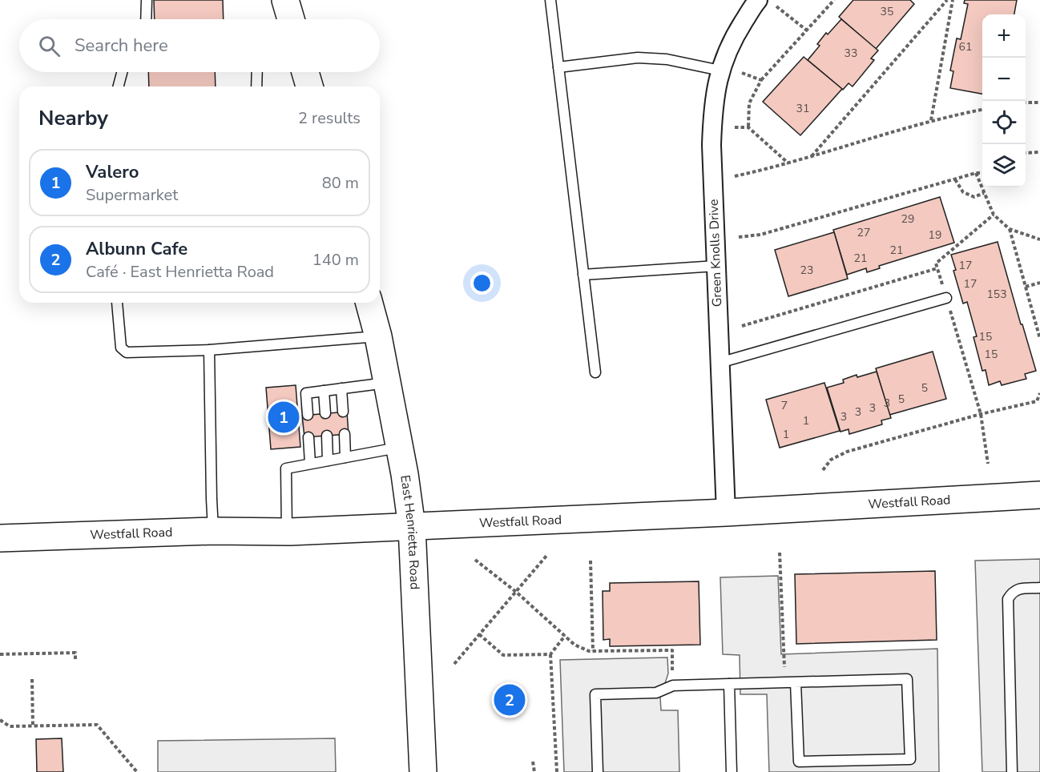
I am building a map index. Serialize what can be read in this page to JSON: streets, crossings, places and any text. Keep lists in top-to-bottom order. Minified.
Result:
{"streets":{"street":["Green Knolls Drive","Westfall Road","East Henrietta Road"]},"crossings":[["Green Knolls Drive","Westfall Road"],["Westfall Road","East Henrietta Road"]],"house_numbers":["35","61","33","31","29","27","19","21","21","17","23","17","153","15","15","5","5","3","7","3","3","3","1","1"],"page":{"map_buttons":["+","−"],"search":"Search here","heading":["Nearby","2 results"],"list":[{"mark":"1","name":"Valero","note":"Supermarket","value":"80 m"},{"mark":"2","name":"Albunn Cafe","note":"Café · East Henrietta Road","value":"140 m"}],"pins":["1","2"]}}
